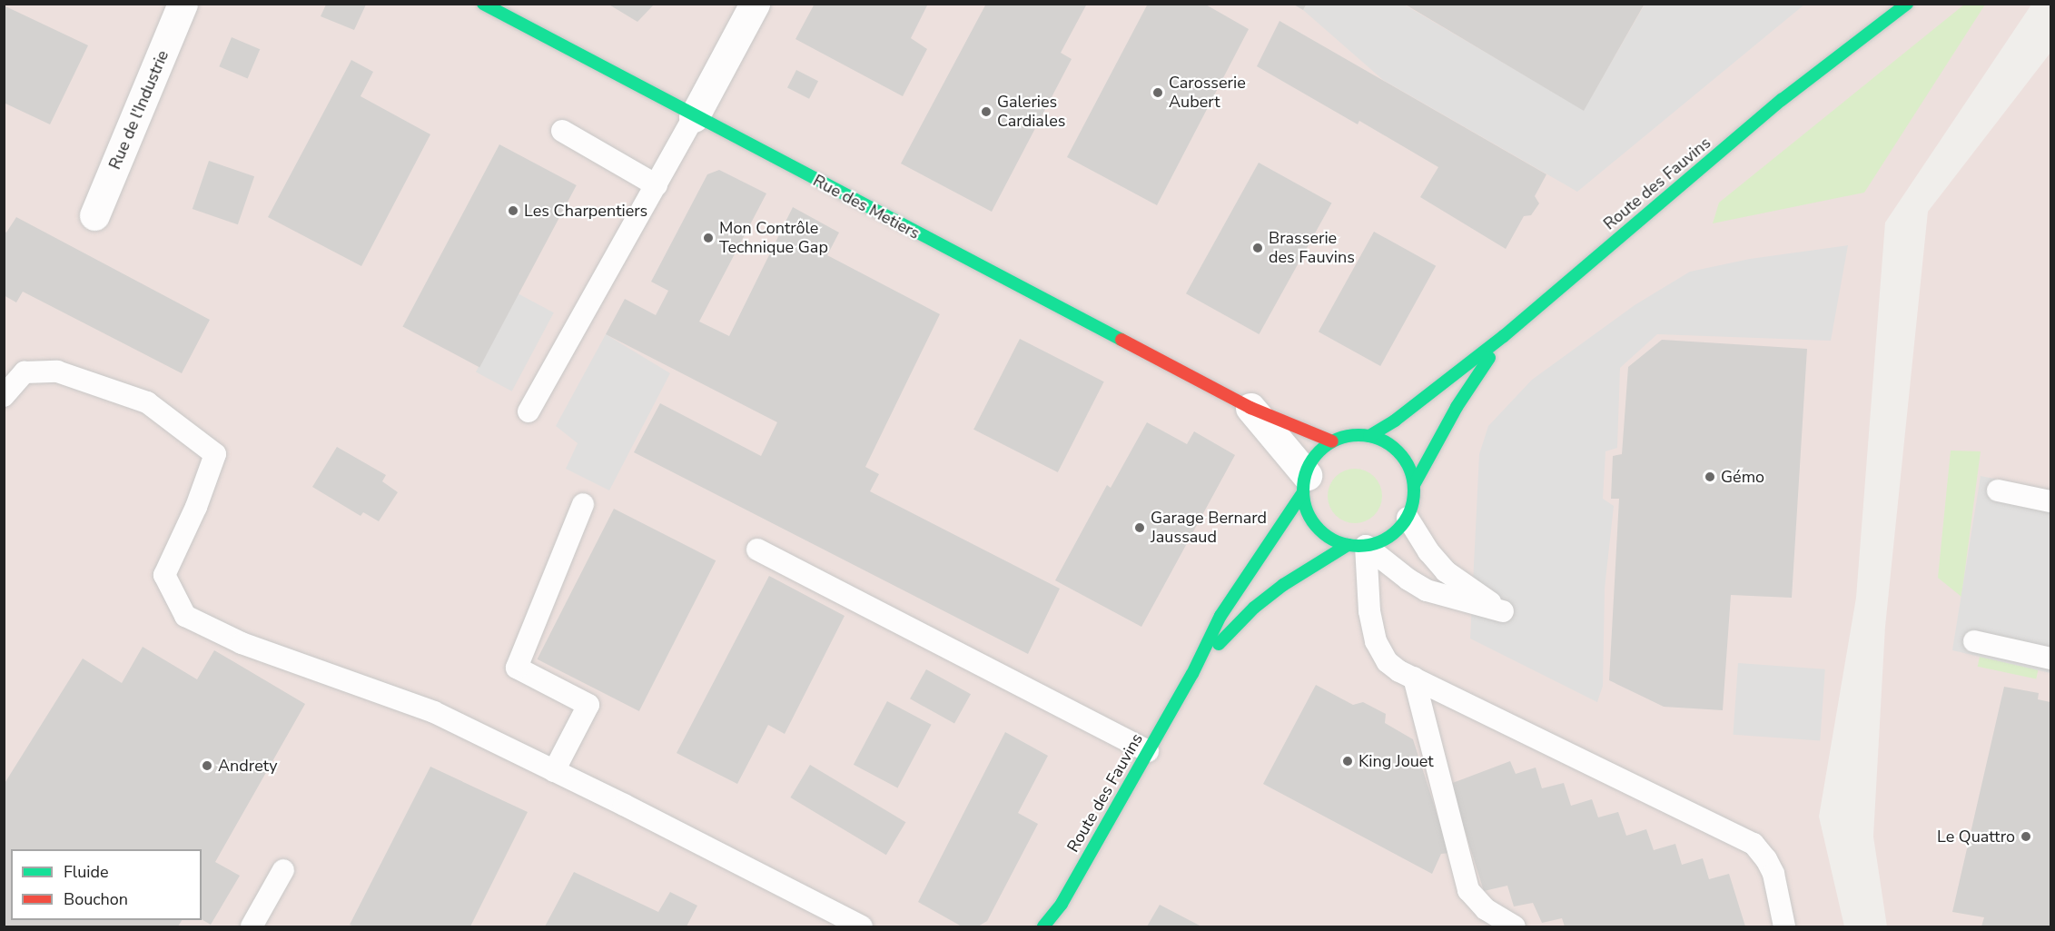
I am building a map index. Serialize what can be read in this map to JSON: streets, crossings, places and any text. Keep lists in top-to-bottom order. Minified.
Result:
{"streets":{"street":["Rue de l'Industrie","Route des Fauvins","Rue des Metiers"]},"crossings":[["Route des Fauvins","Rue des Metiers"]],"places":["Carosserie Aubert","Galeries Cardiales","Les Charpentiers","Mon Contrôle Technique Gap","Brasserie des Fauvins","Gémo","Garage Bernard Jaussaud","King Jouet","Andrety","Le Quattro"],"legend":["Fluide","Bouchon"]}
